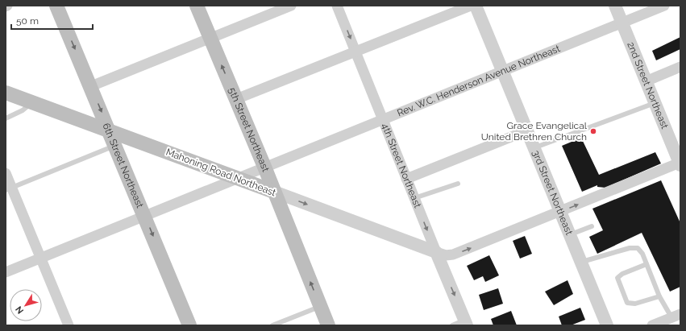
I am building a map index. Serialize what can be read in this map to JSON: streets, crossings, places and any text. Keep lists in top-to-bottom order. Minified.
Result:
{"streets":{"main road":["5th Street Northeast","6th Street Northeast","Mahoning Road Northeast"],"street":["Rev. W.C. Henderson Avenue Northeast","2nd Street Northeast","4th Street Northeast","3rd Street Northeast"]},"crossings":[["Rev. W.C. Henderson Avenue Northeast","2nd Street Northeast"],["Rev. W.C. Henderson Avenue Northeast","5th Street Northeast"],["Rev. W.C. Henderson Avenue Northeast","6th Street Northeast"],["Rev. W.C. Henderson Avenue Northeast","4th Street Northeast"],["Rev. W.C. Henderson Avenue Northeast","Mahoning Road Northeast"],["Rev. W.C. Henderson Avenue Northeast","3rd Street Northeast"],["5th Street Northeast","Mahoning Road Northeast"],["6th Street Northeast","Mahoning Road Northeast"],["4th Street Northeast","Mahoning Road Northeast"]],"one_way":["5th Street Northeast","6th Street Northeast","4th Street Northeast","Mahoning Road Northeast"],"places":["Grace Evangelical United Brethren Church"],"scale_bar":"50 m","north":"bottom left"}
